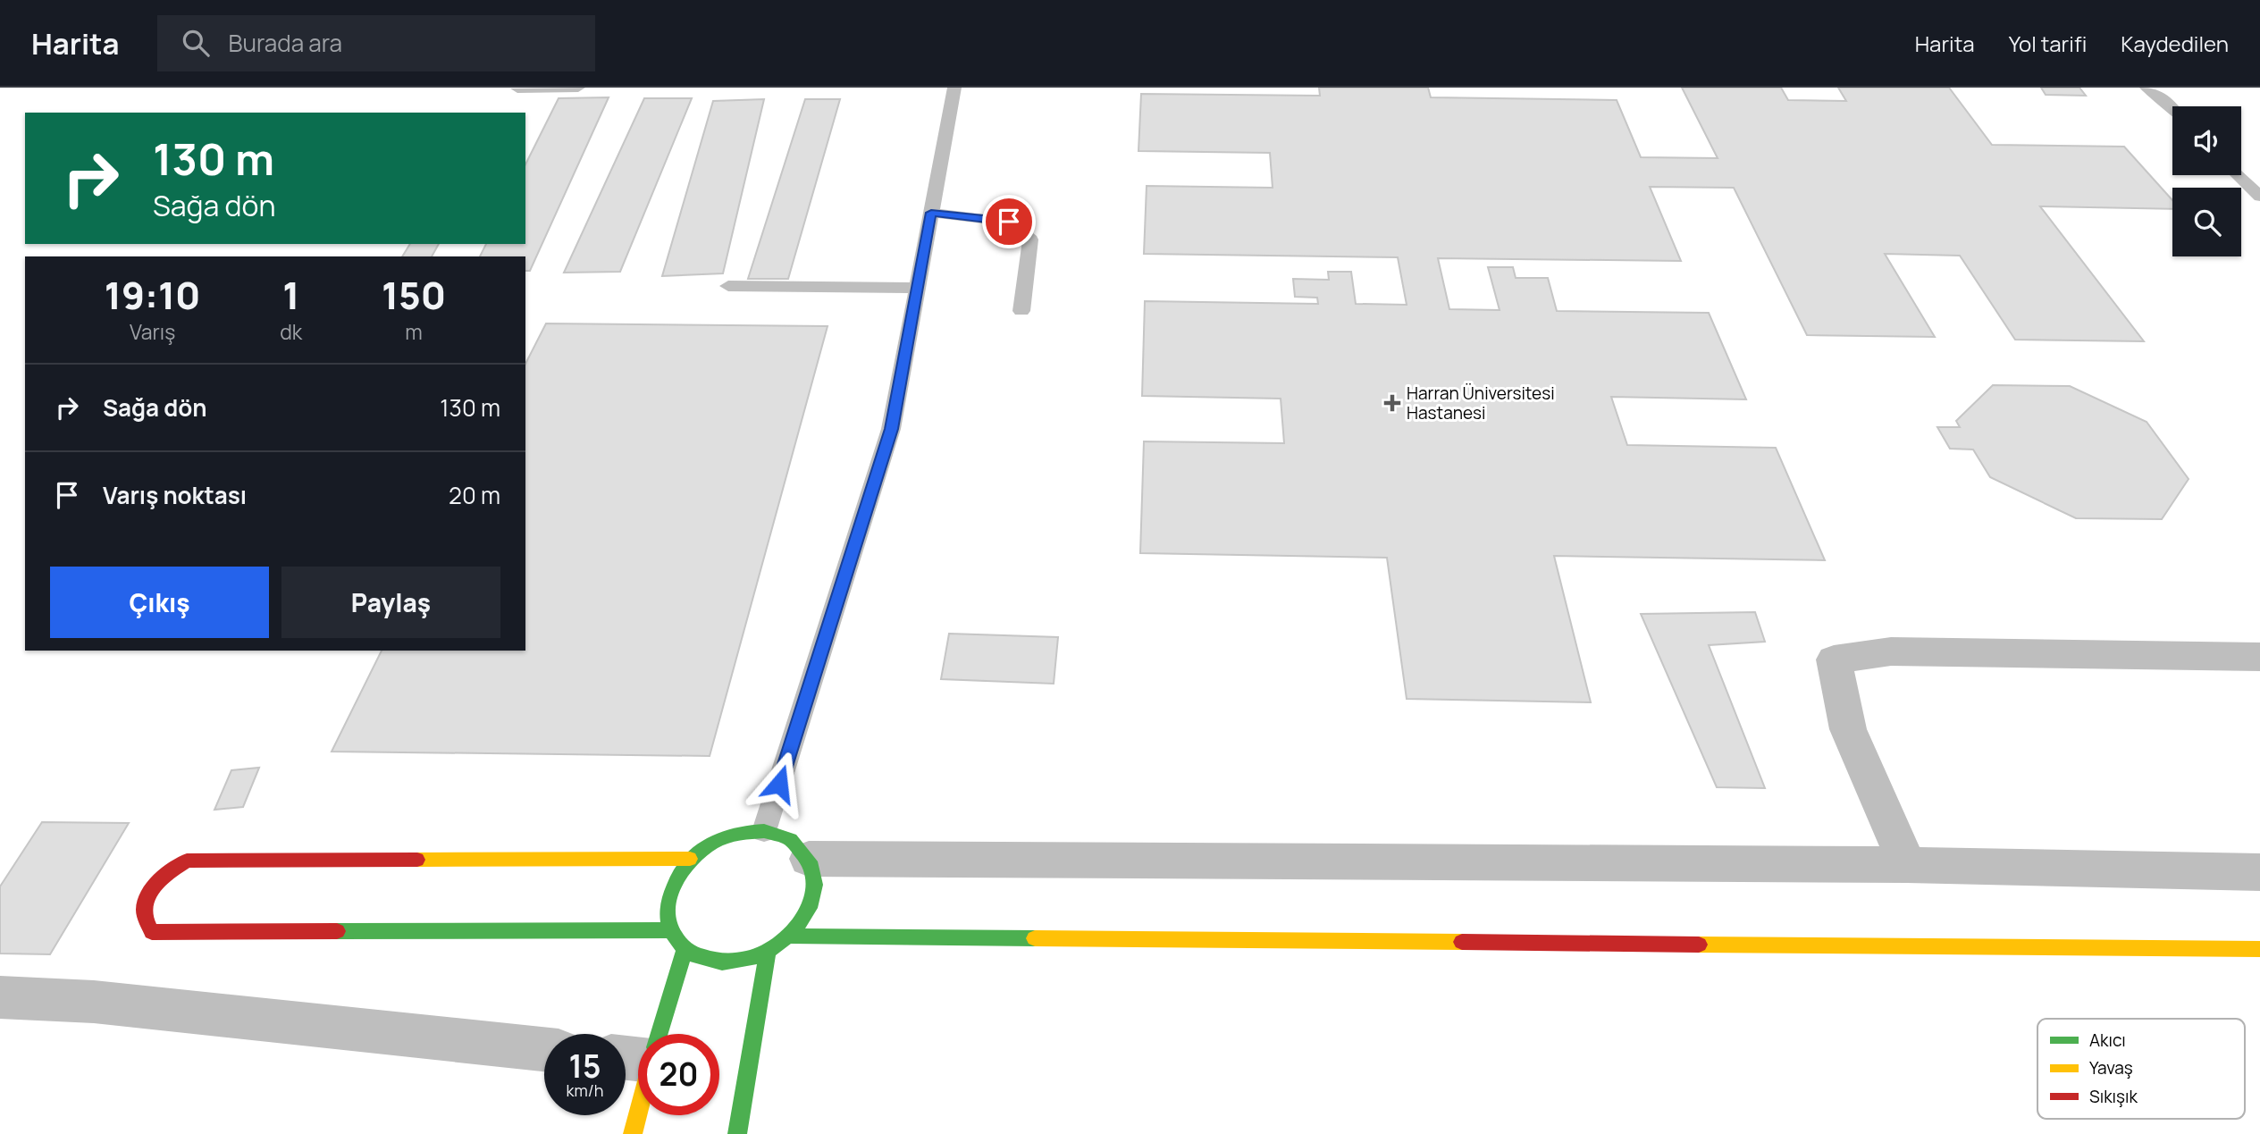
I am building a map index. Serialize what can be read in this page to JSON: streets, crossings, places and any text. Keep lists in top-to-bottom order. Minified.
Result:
{"places":{"health":["Harran Üniversitesi Hastanesi"]},"legend":["Akıcı","Yavaş","Sıkışık"],"page":{"header":"Harita","search":"Burada ara","nav":["Harita","Yol tarifi","Kaydedilen"],"turn":["130 m","Sağa dön"],"eta":["19:10","Varış","1","dk","150","m"],"list":[{"name":"Sağa dön","value":"130 m"},{"name":"Varış noktası","value":"20 m"}],"buttons":["Çıkış","Paylaş"],"speed":"15 km/h","limit":"20"}}
